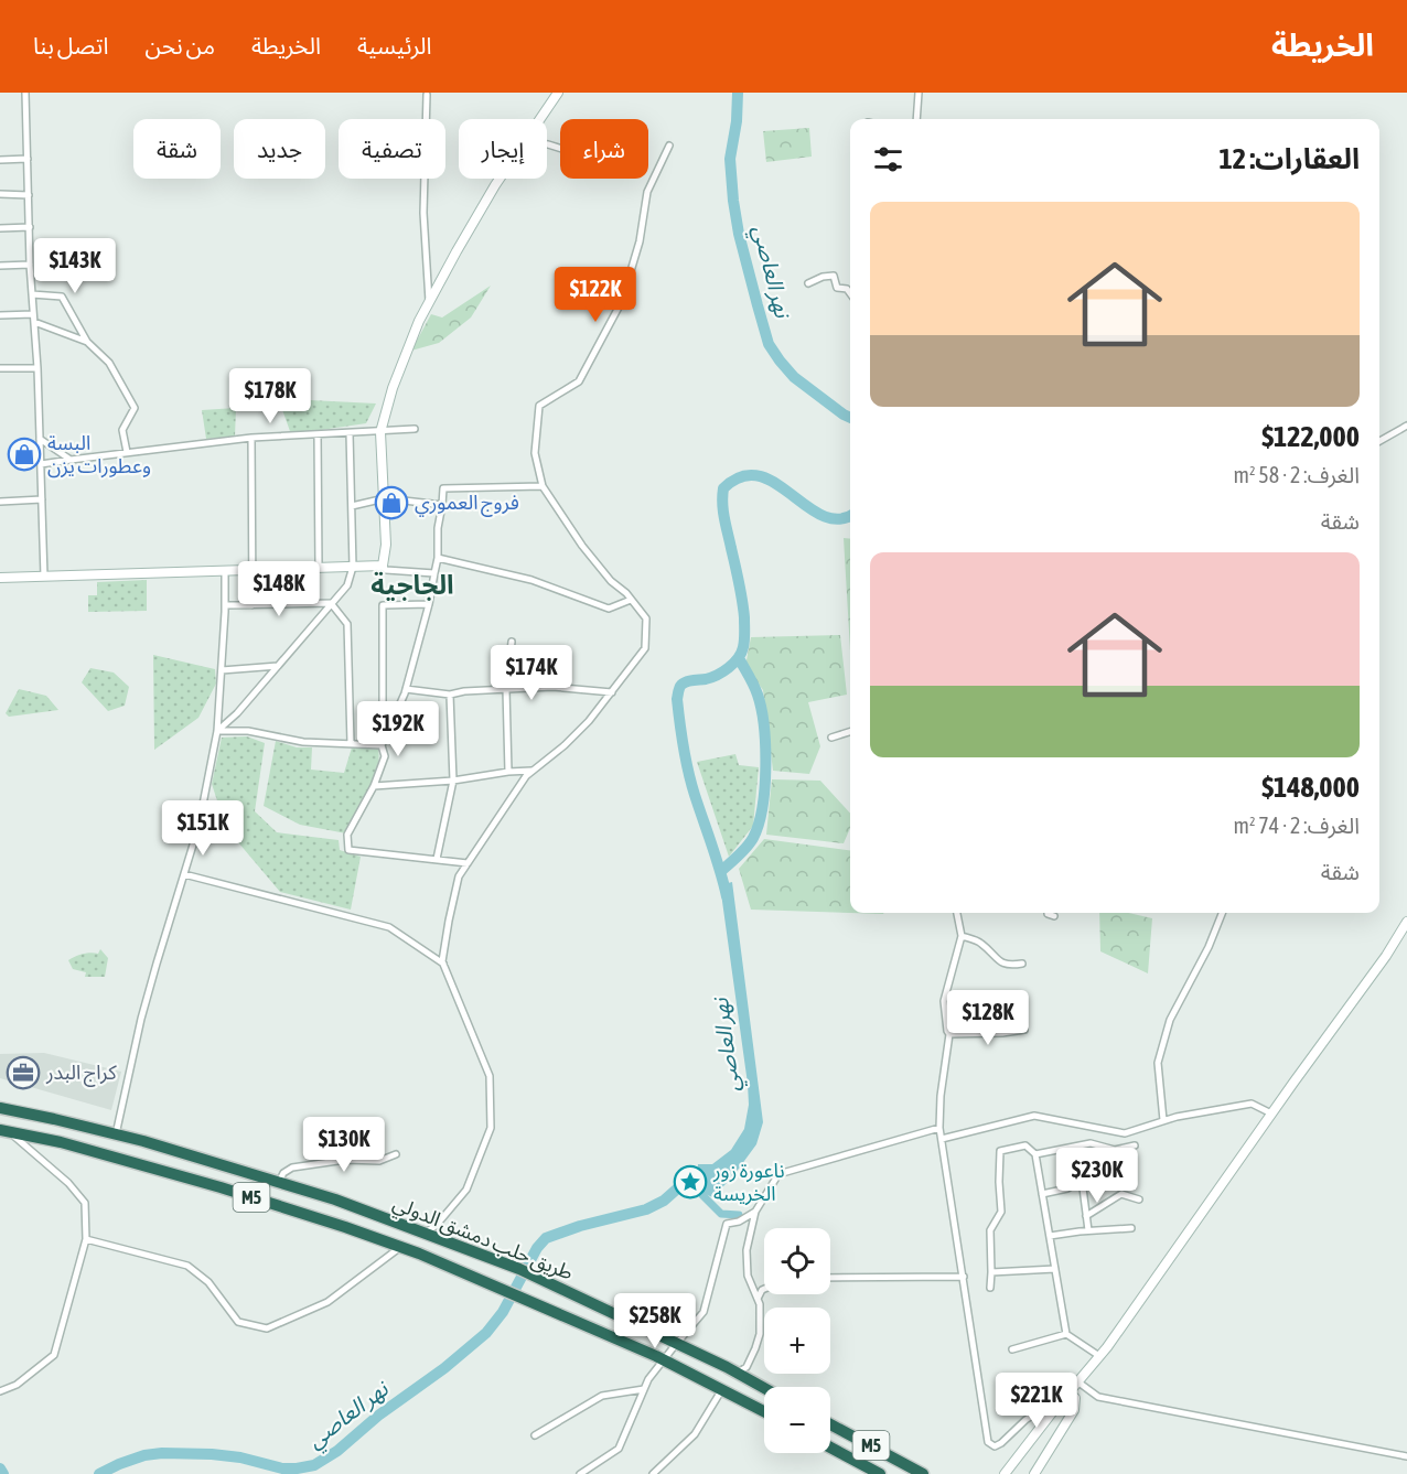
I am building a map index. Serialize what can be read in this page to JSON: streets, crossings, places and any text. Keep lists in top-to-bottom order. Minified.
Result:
{"streets":{"highway":["M5","طريق حلب دمشق الدولي"]},"crossings":[["M5","طريق حلب دمشق الدولي"]],"districts":["الجاجية"],"water":["نهر العاصي"],"places":{"shop":["البسة وعطورات يزن","فروج العموري"],"office":["كراج البدر"],"place":["ناعورة زور الخريسة"]},"page":{"header":"الخريطة","nav":["الرئيسية","الخريطة","من نحن","اتصل بنا"],"chip":["شراء","إيجار","تصفية","جديد","شقة"],"heading":"العقارات: 12","list":[{"name":"$122,000","note":"الغرف: 2 · 58 m² · شقة"},{"name":"$148,000","note":"الغرف: 2 · 74 m² · شقة"}],"price":["$143K","$122K","$178K","$148K","$174K","$192K","$151K","$128K","$130K","$230K","$258K","$221K"],"map_buttons":["+","−"]}}
